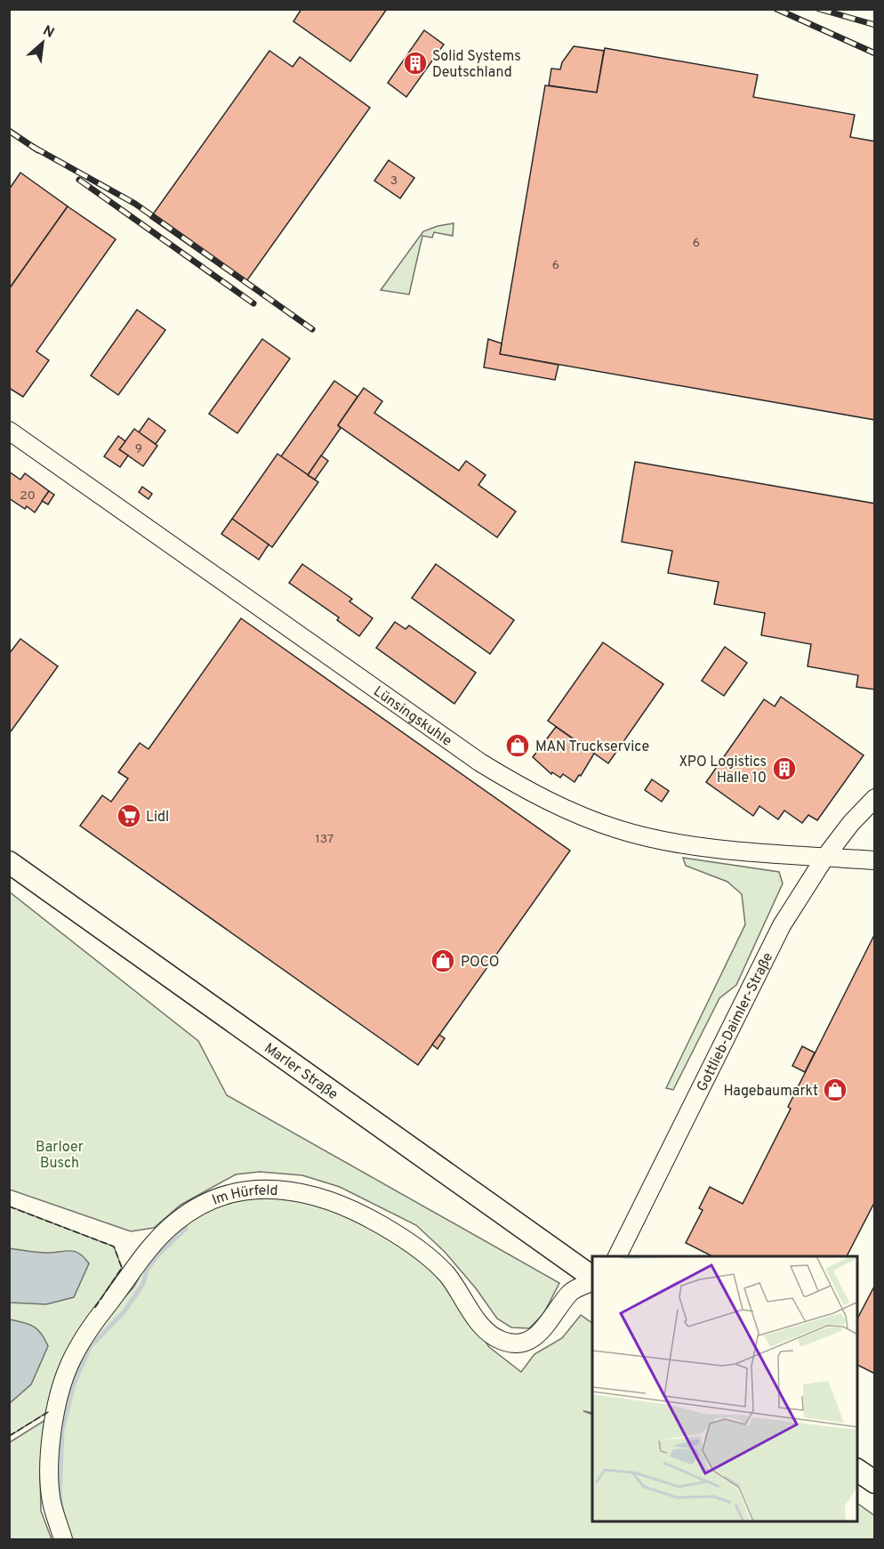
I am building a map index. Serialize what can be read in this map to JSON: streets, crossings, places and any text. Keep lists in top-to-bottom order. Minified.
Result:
{"streets":{"main road":["Marler Straße"],"street":["Lünsingskuhle","Gottlieb-Daimler-Straße","Im Hürfeld"]},"crossings":[["Lünsingskuhle","Gottlieb-Daimler-Straße"]],"parks":["Barloer Busch"],"places":{"building":["Solid Systems Deutschland","XPO Logistics Halle 10"],"shop":["MAN Truckservice","POCO","Hagebaumarkt"],"supermarket":["Lidl"]},"house_numbers":["3","6","6","9","20","137"],"north":"top right"}
